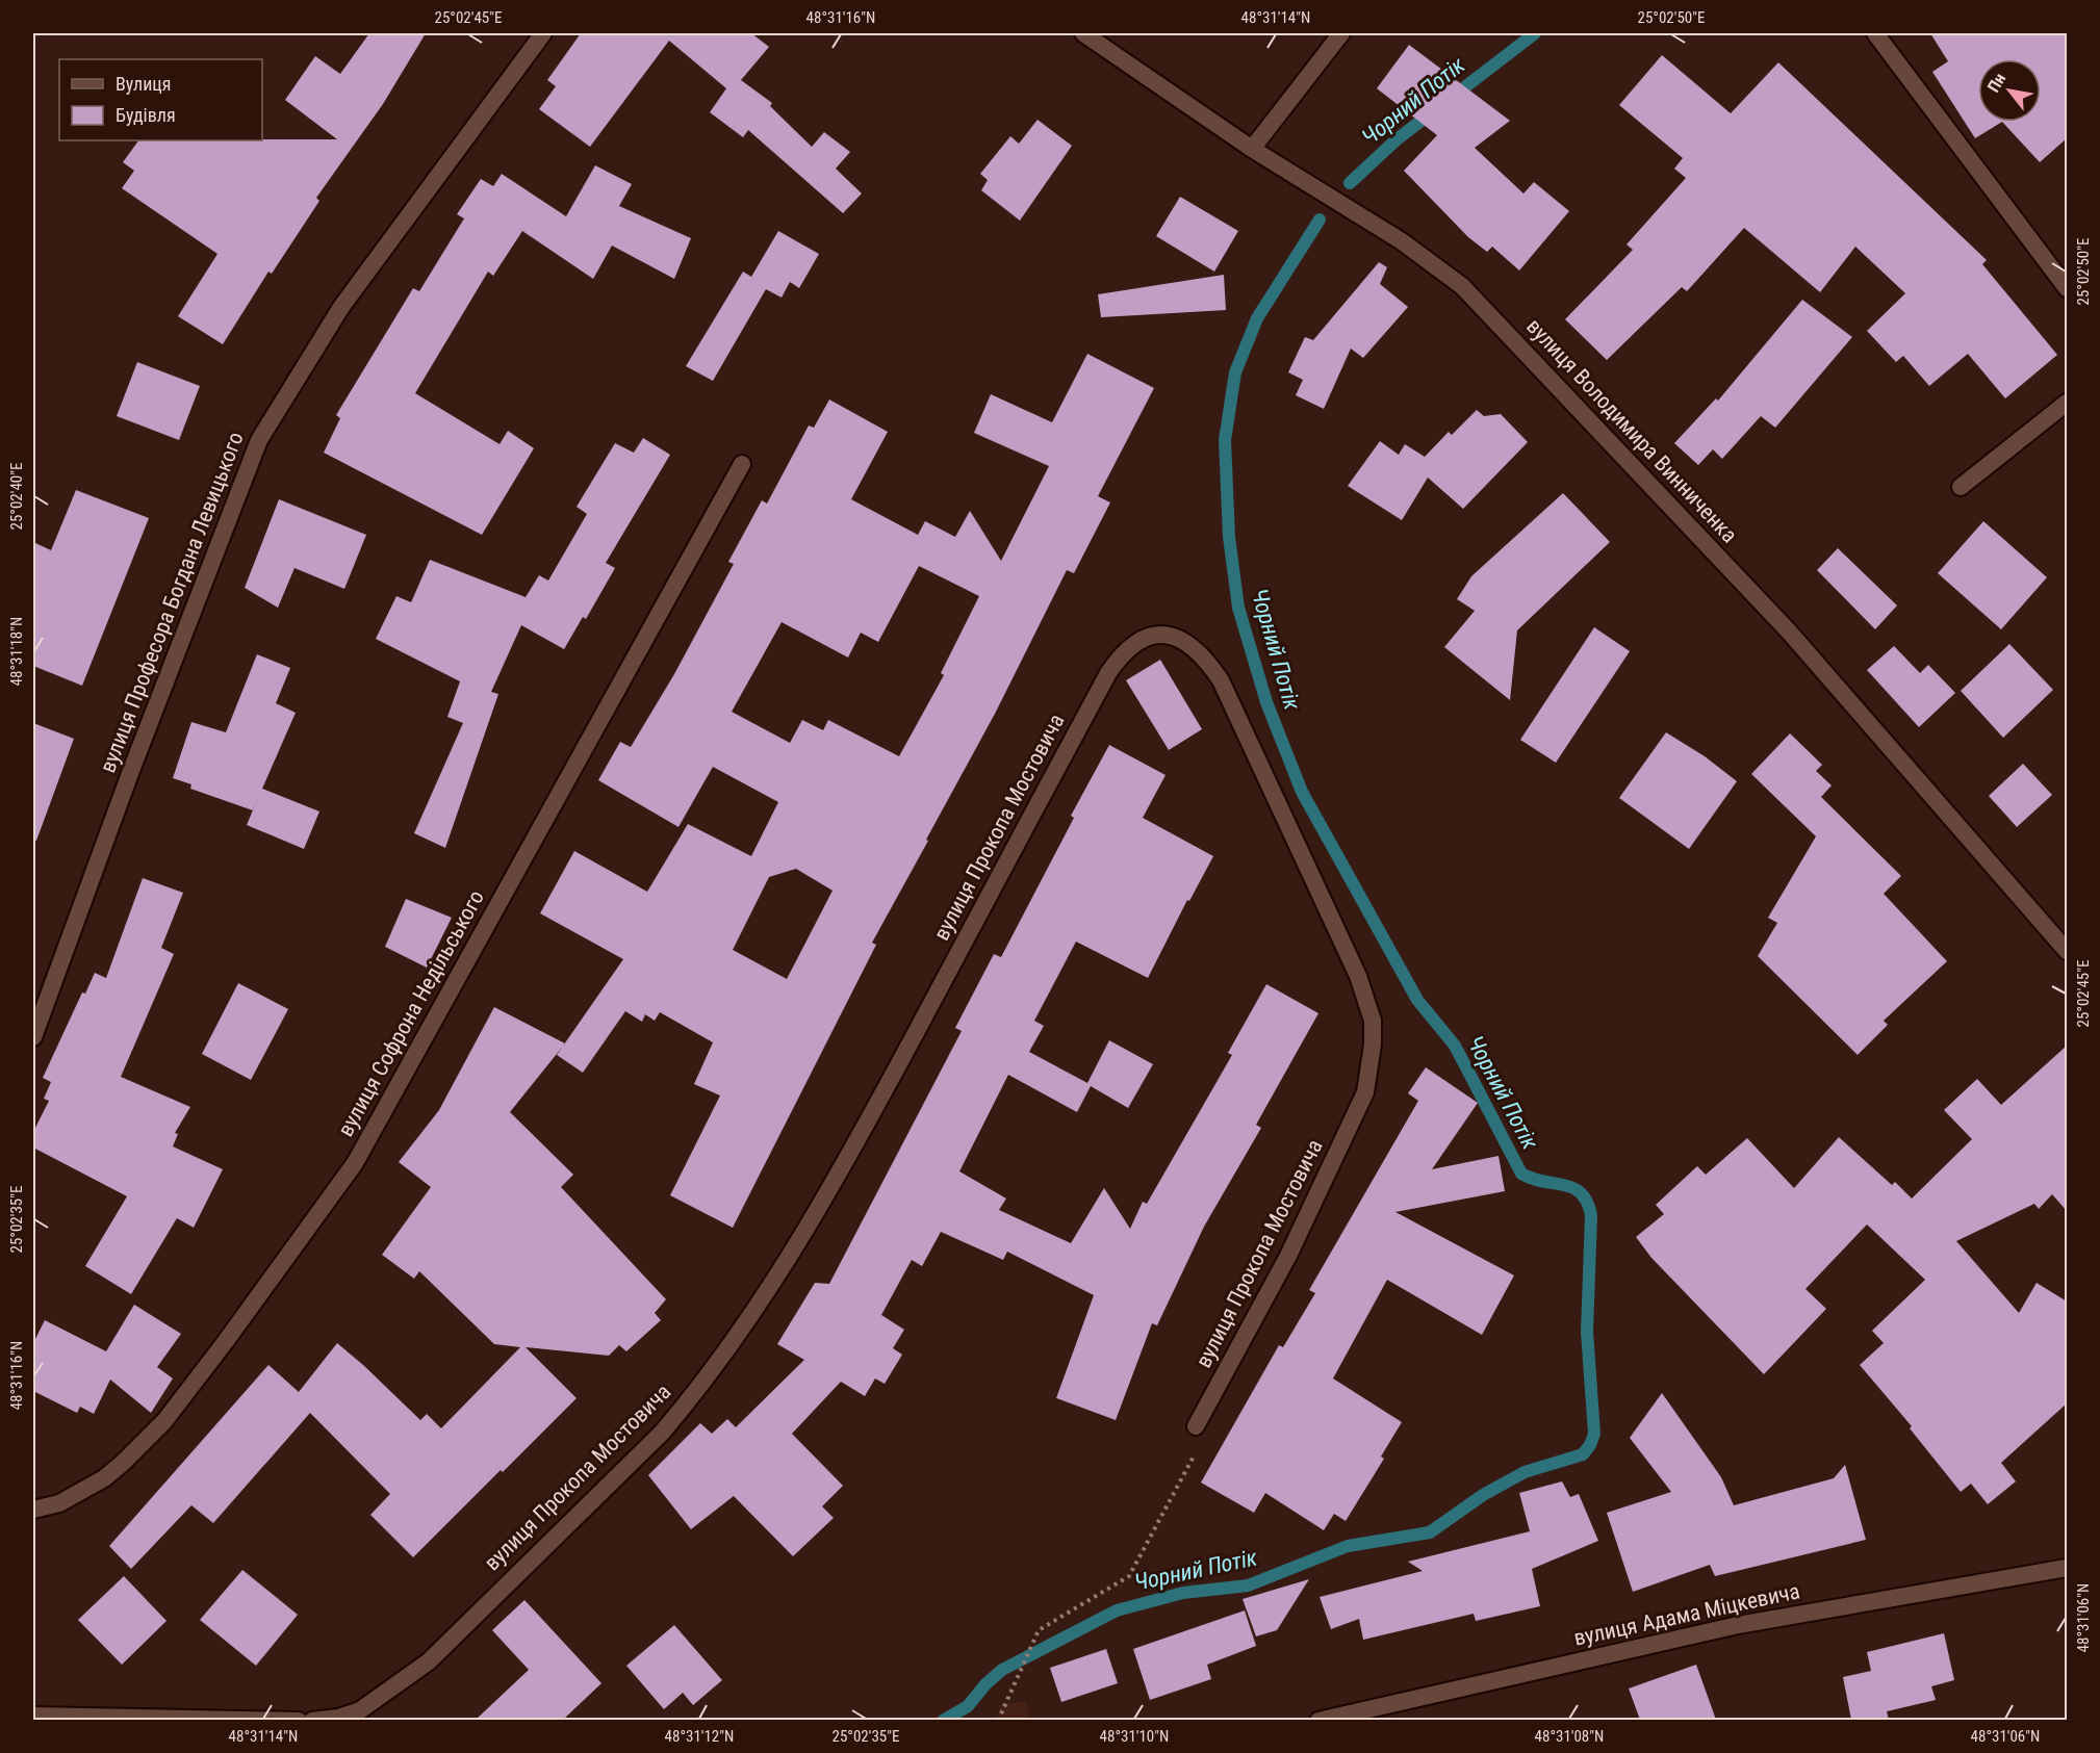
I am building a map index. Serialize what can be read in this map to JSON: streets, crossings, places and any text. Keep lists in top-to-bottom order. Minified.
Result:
{"streets":{"street":["вулиця Володимира Винниченка","вулиця Професора Богдана Левицького","вулиця Прокопа Мостовича","вулиця Софрона Недільського","вулиця Адама Міцкевича"]},"water":["Чорний Потік"],"legend":["Вулиця","Будівля"],"north":"top left","coordinates":["25°02'45\"E","48°31'16\"N","48°31'14\"N","25°02'50\"E","25°02'40\"E","48°31'18\"N","25°02'35\"E","48°31'06\"N","48°31'12\"N","48°31'10\"N","48°31'08\"N"]}
